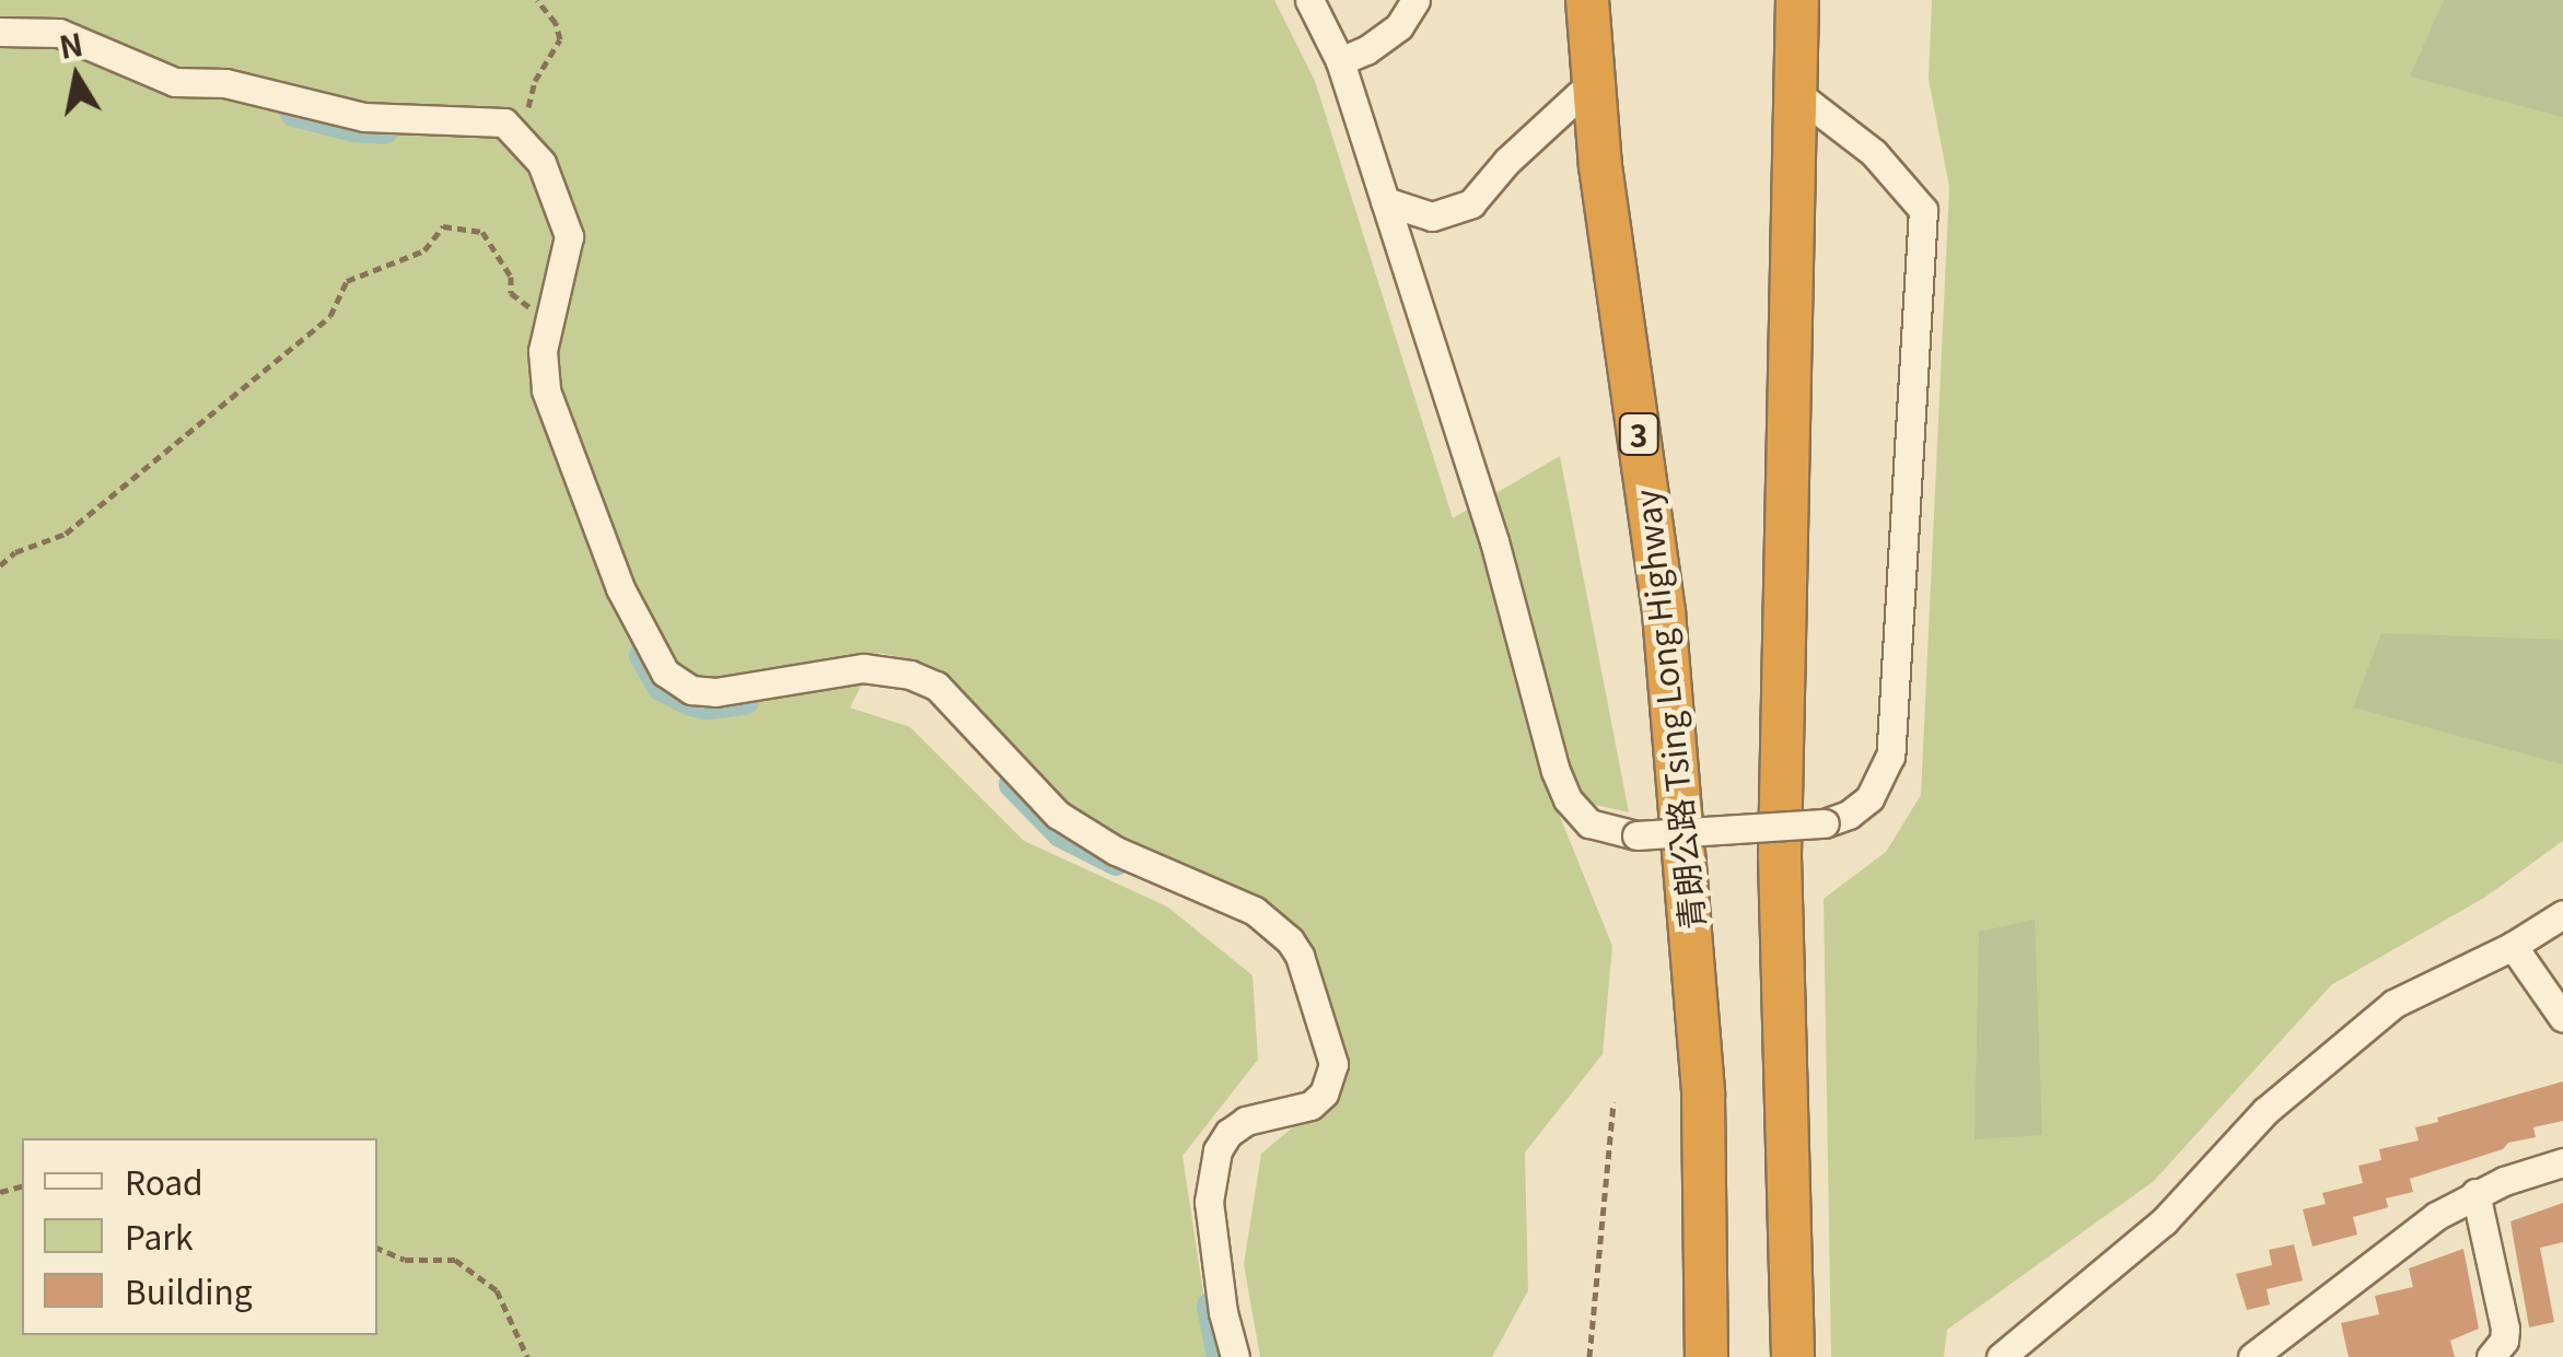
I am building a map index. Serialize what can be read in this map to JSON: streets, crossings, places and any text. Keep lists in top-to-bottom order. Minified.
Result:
{"streets":{"highway":["3","青朗公路 Tsing Long Highway"]},"legend":["Road","Park","Building"],"north":"top"}
